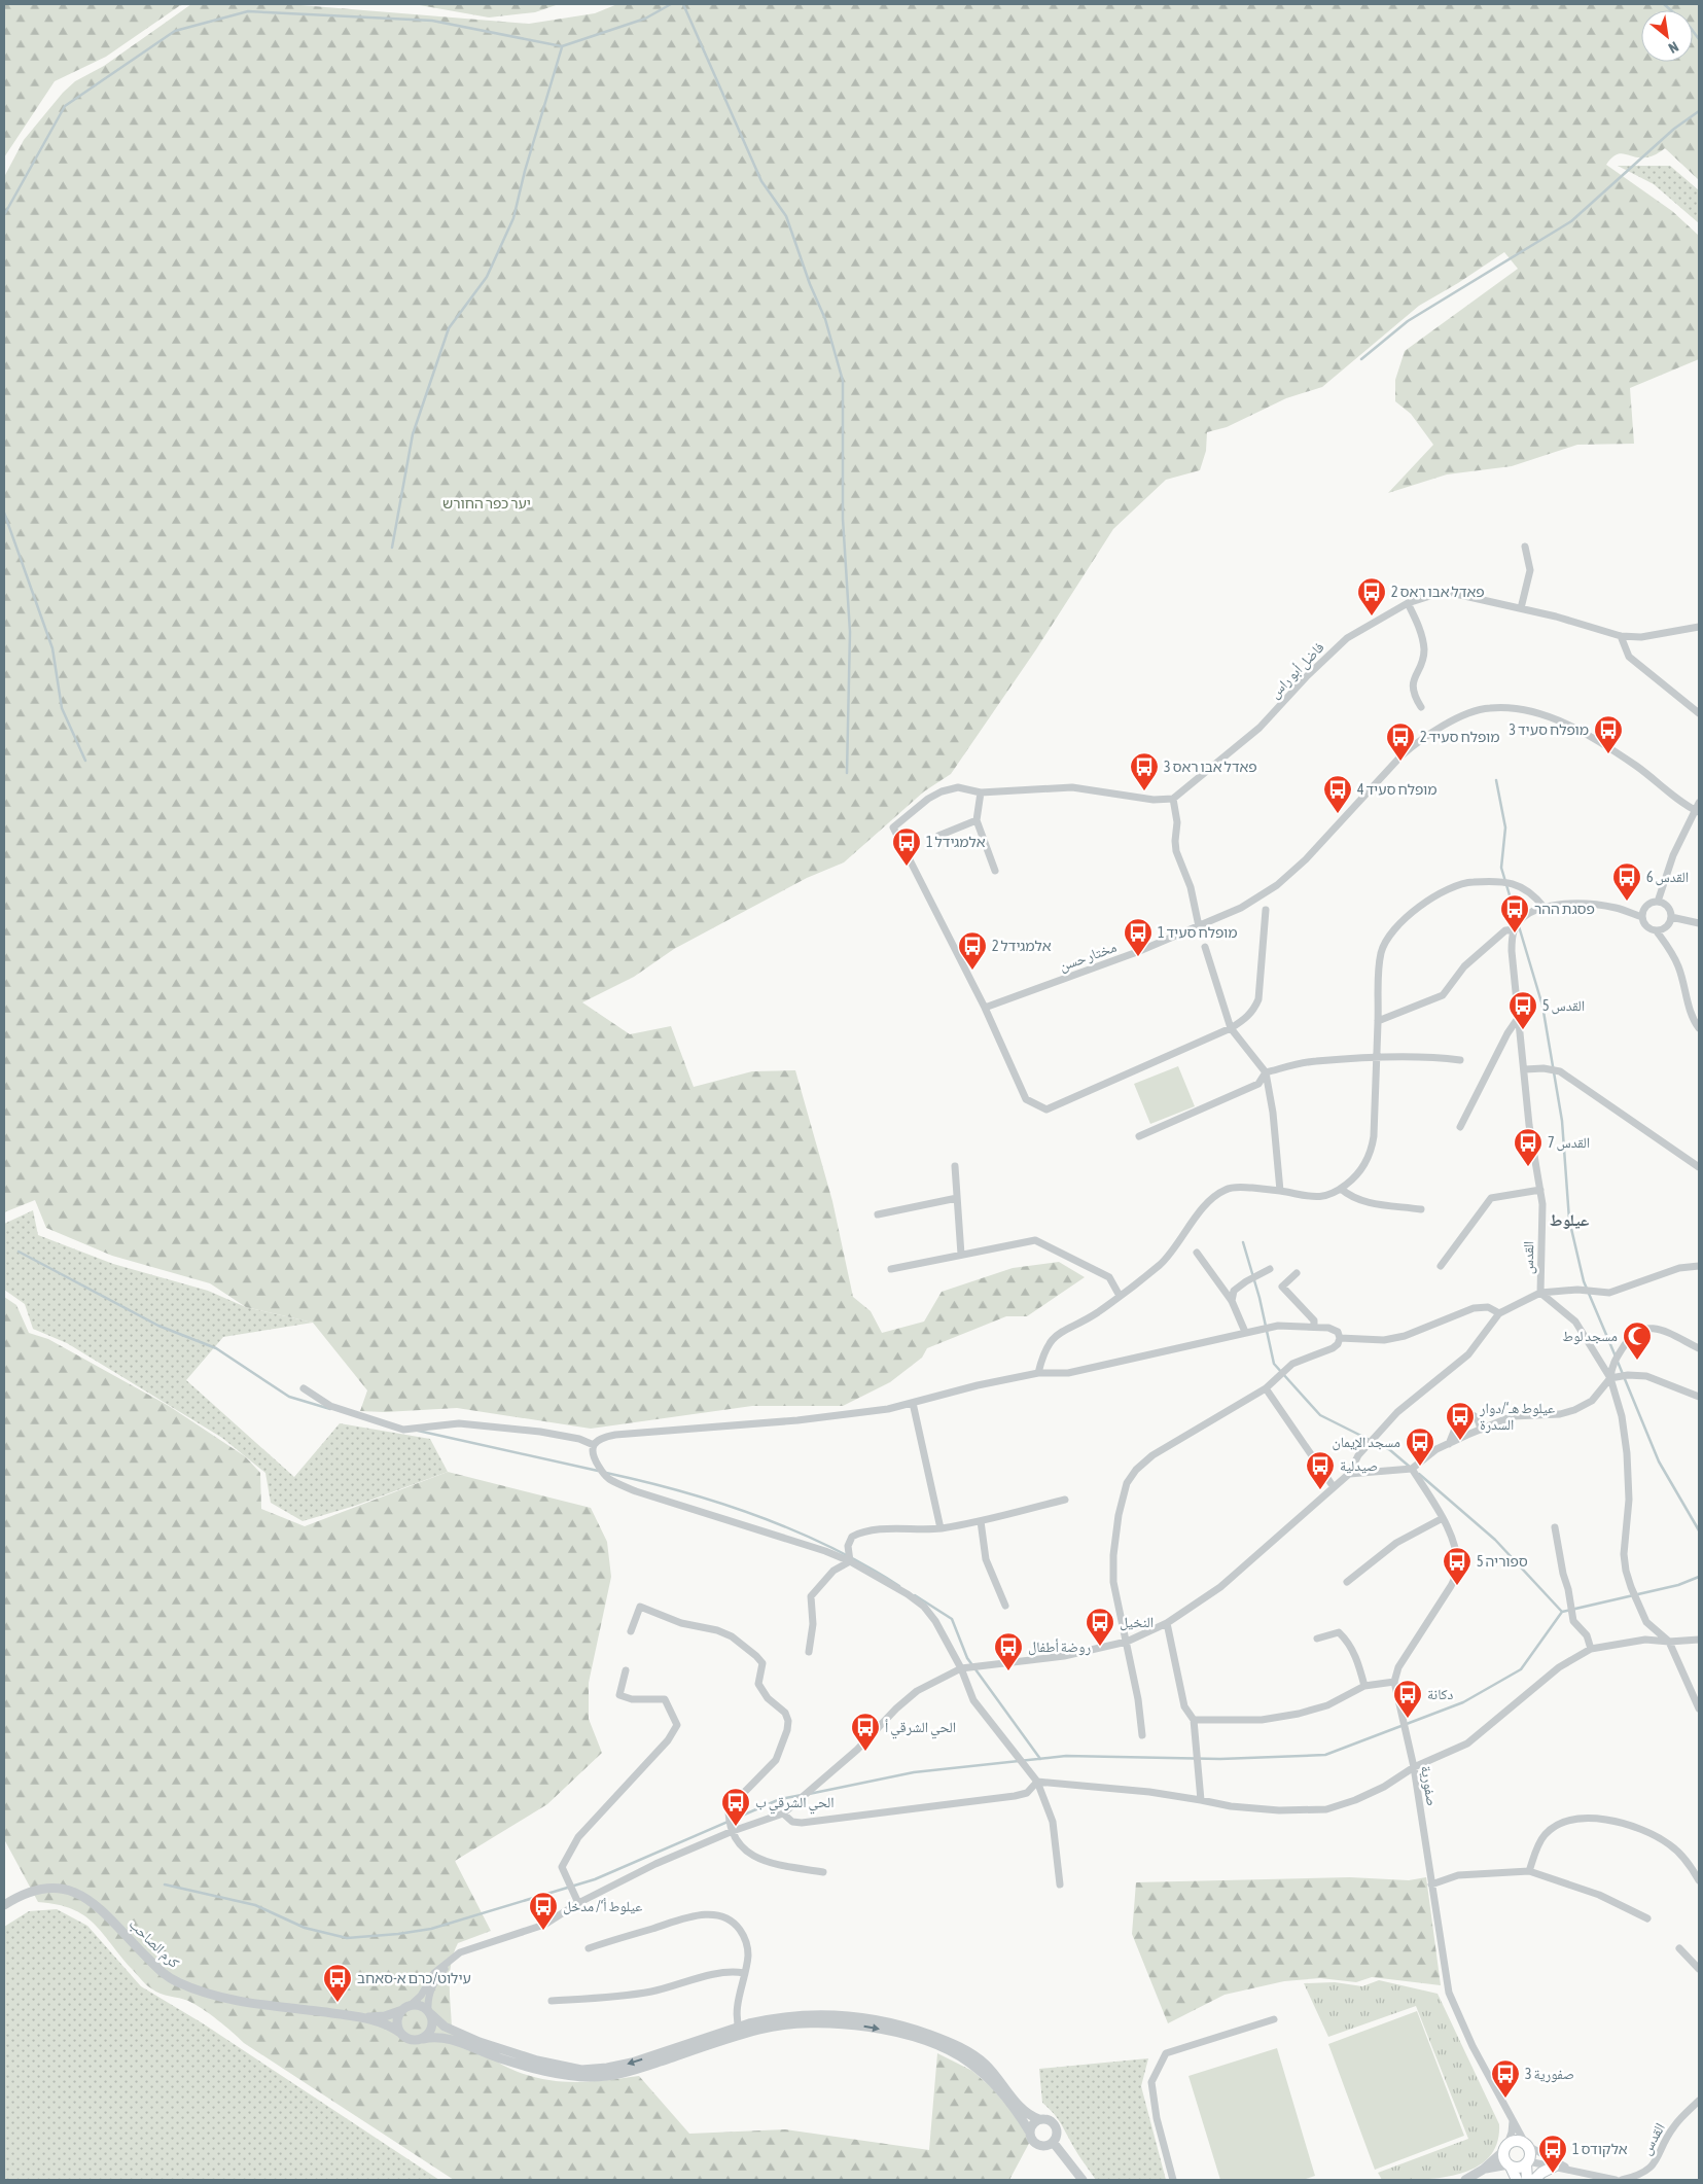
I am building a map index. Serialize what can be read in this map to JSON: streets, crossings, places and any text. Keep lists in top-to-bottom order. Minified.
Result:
{"streets":{"street":["فاضل أبو راس","مختار حسن","القدس","صفورية","كرم الصاحب"]},"districts":["عيلوط"],"parks":["יער כפר החורש"],"places":{"bus stop":["פאדל אבו ראס 2","מופלח סעיד 3","מופלח סעיד 2","פאדל אבו ראס 3","מופלח סעיד 4","אלמגידל 1","القدس 6","פסגת ההר","מופלח סעיד 1","אלמגידל 2","القدس 5","القدس 7","عيلوط هـ‘/دوار السدرة","مسجد الإيمان","صيدلية","ספוריה 5","النخيل","روضة أطفال","دكانة","الحي الشرقي أ","الحي الشرقي ب","عيلوط أ‘/ مدخل","עילוט/כרם א-סאחב","صفورية 3","אלקודס 1"],"mosque":["مسجد لوط"]},"north":"bottom right"}
